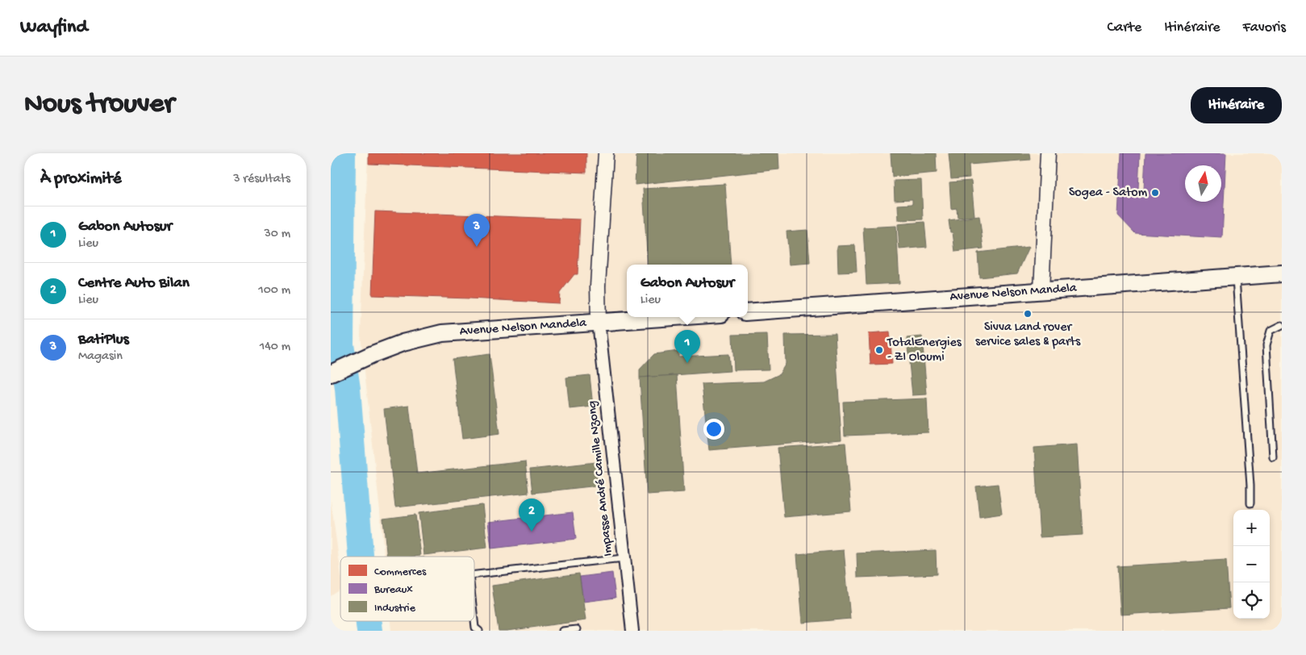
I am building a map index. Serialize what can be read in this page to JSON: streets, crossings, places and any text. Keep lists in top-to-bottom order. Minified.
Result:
{"streets":{"main road":["Avenue Nelson Mandela"],"street":["Impasse André Camille Nzong"]},"crossings":[["Avenue Nelson Mandela","Impasse André Camille Nzong"]],"places":["Sogea - Satom","Sivva Land rover service sales & parts","TotalEnergies - ZI Oloumi"],"legend":["Commerces","Bureaux","Industrie"],"north":"top","page":{"header":"Wayfind","nav":["Carte","Itinéraire","Favoris"],"buttons":"Itinéraire","title":"Nous trouver","heading":["À proximité","3 résultats"],"list":[{"mark":"1","name":"Gabon Autosur","note":"Lieu","value":"30 m"},{"mark":"2","name":"Centre Auto Bilan","note":"Lieu","value":"100 m"},{"mark":"3","name":"BatiPlus","note":"Magasin","value":"140 m"}],"pins":["3","1","2"],"popup":["Gabon Autosur","Lieu"],"map_buttons":["+","−"]}}
